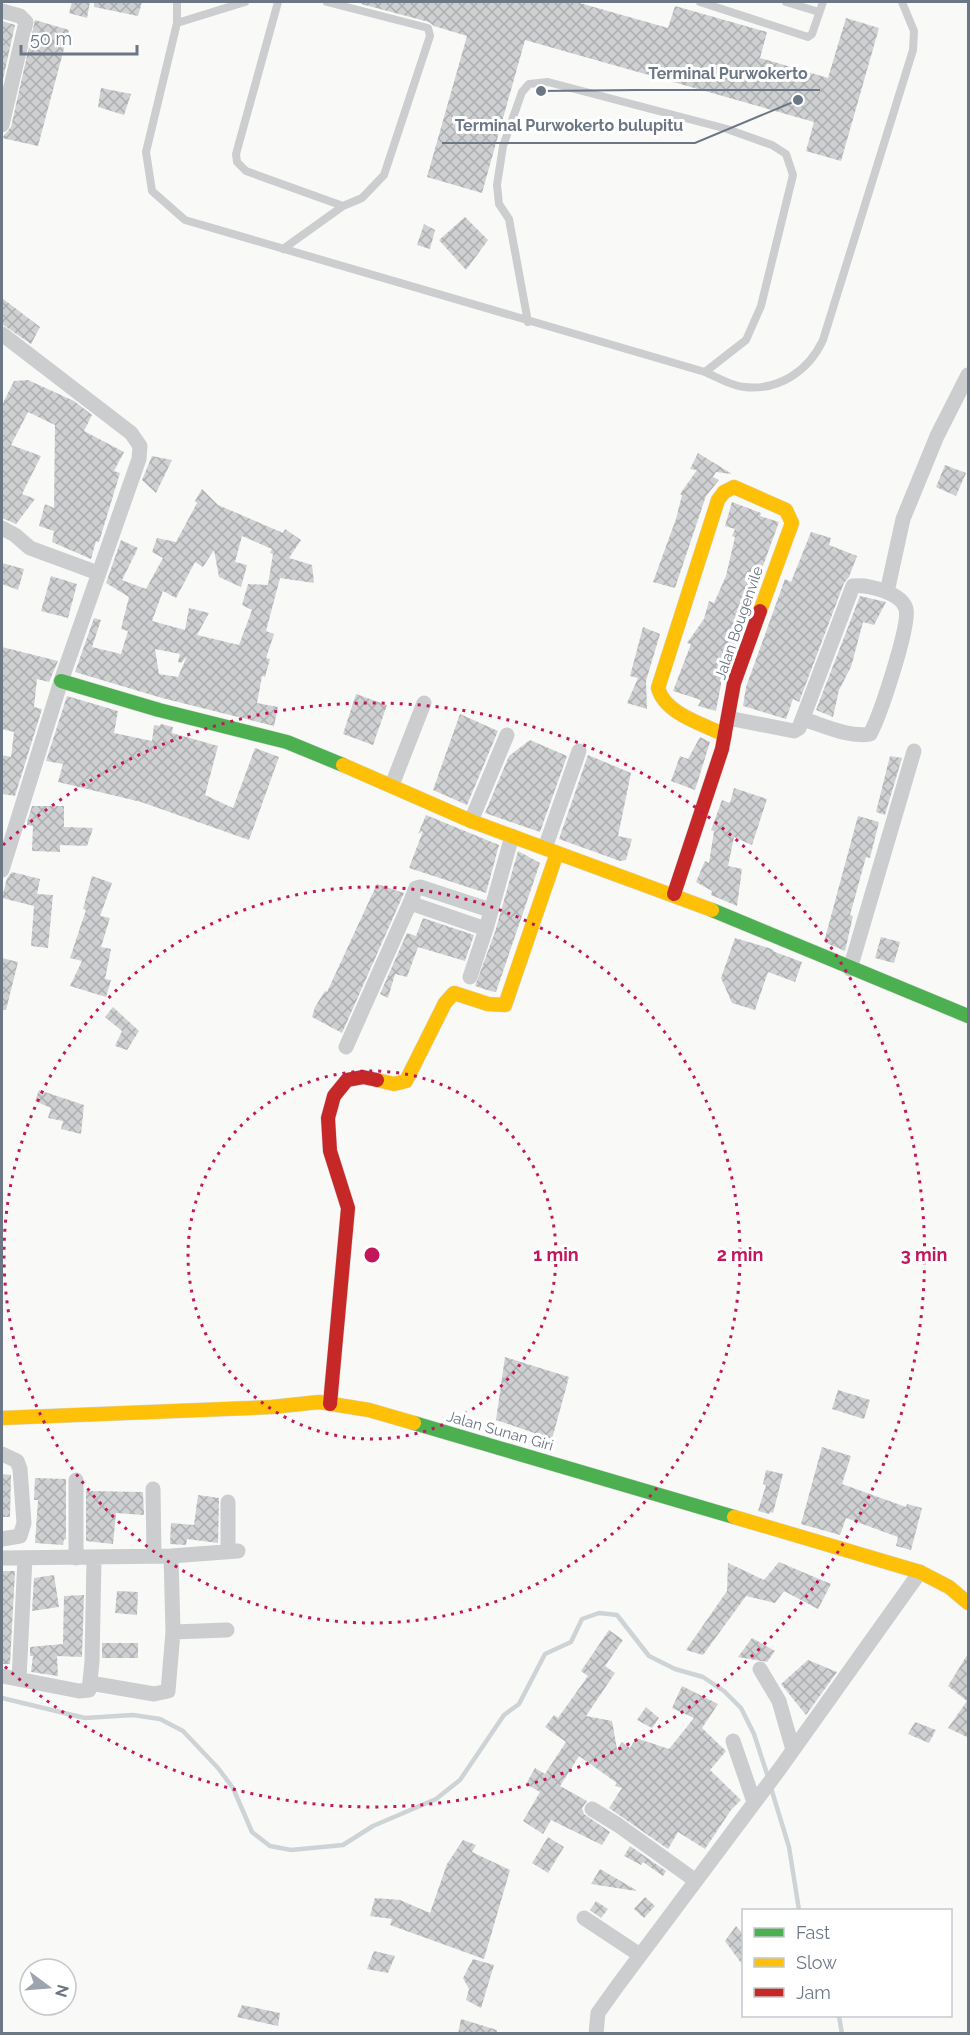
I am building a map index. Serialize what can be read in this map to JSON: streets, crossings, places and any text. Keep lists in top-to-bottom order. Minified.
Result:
{"streets":{"street":["Jalan Bougenvile","Jalan Sunan Giri"]},"places":["Terminal Purwokerto","Terminal Purwokerto bulupitu"],"legend":["Fast","Slow","Jam"],"scale_bar":"50 m","north":"right","rings":["1 min","2 min","3 min"]}
